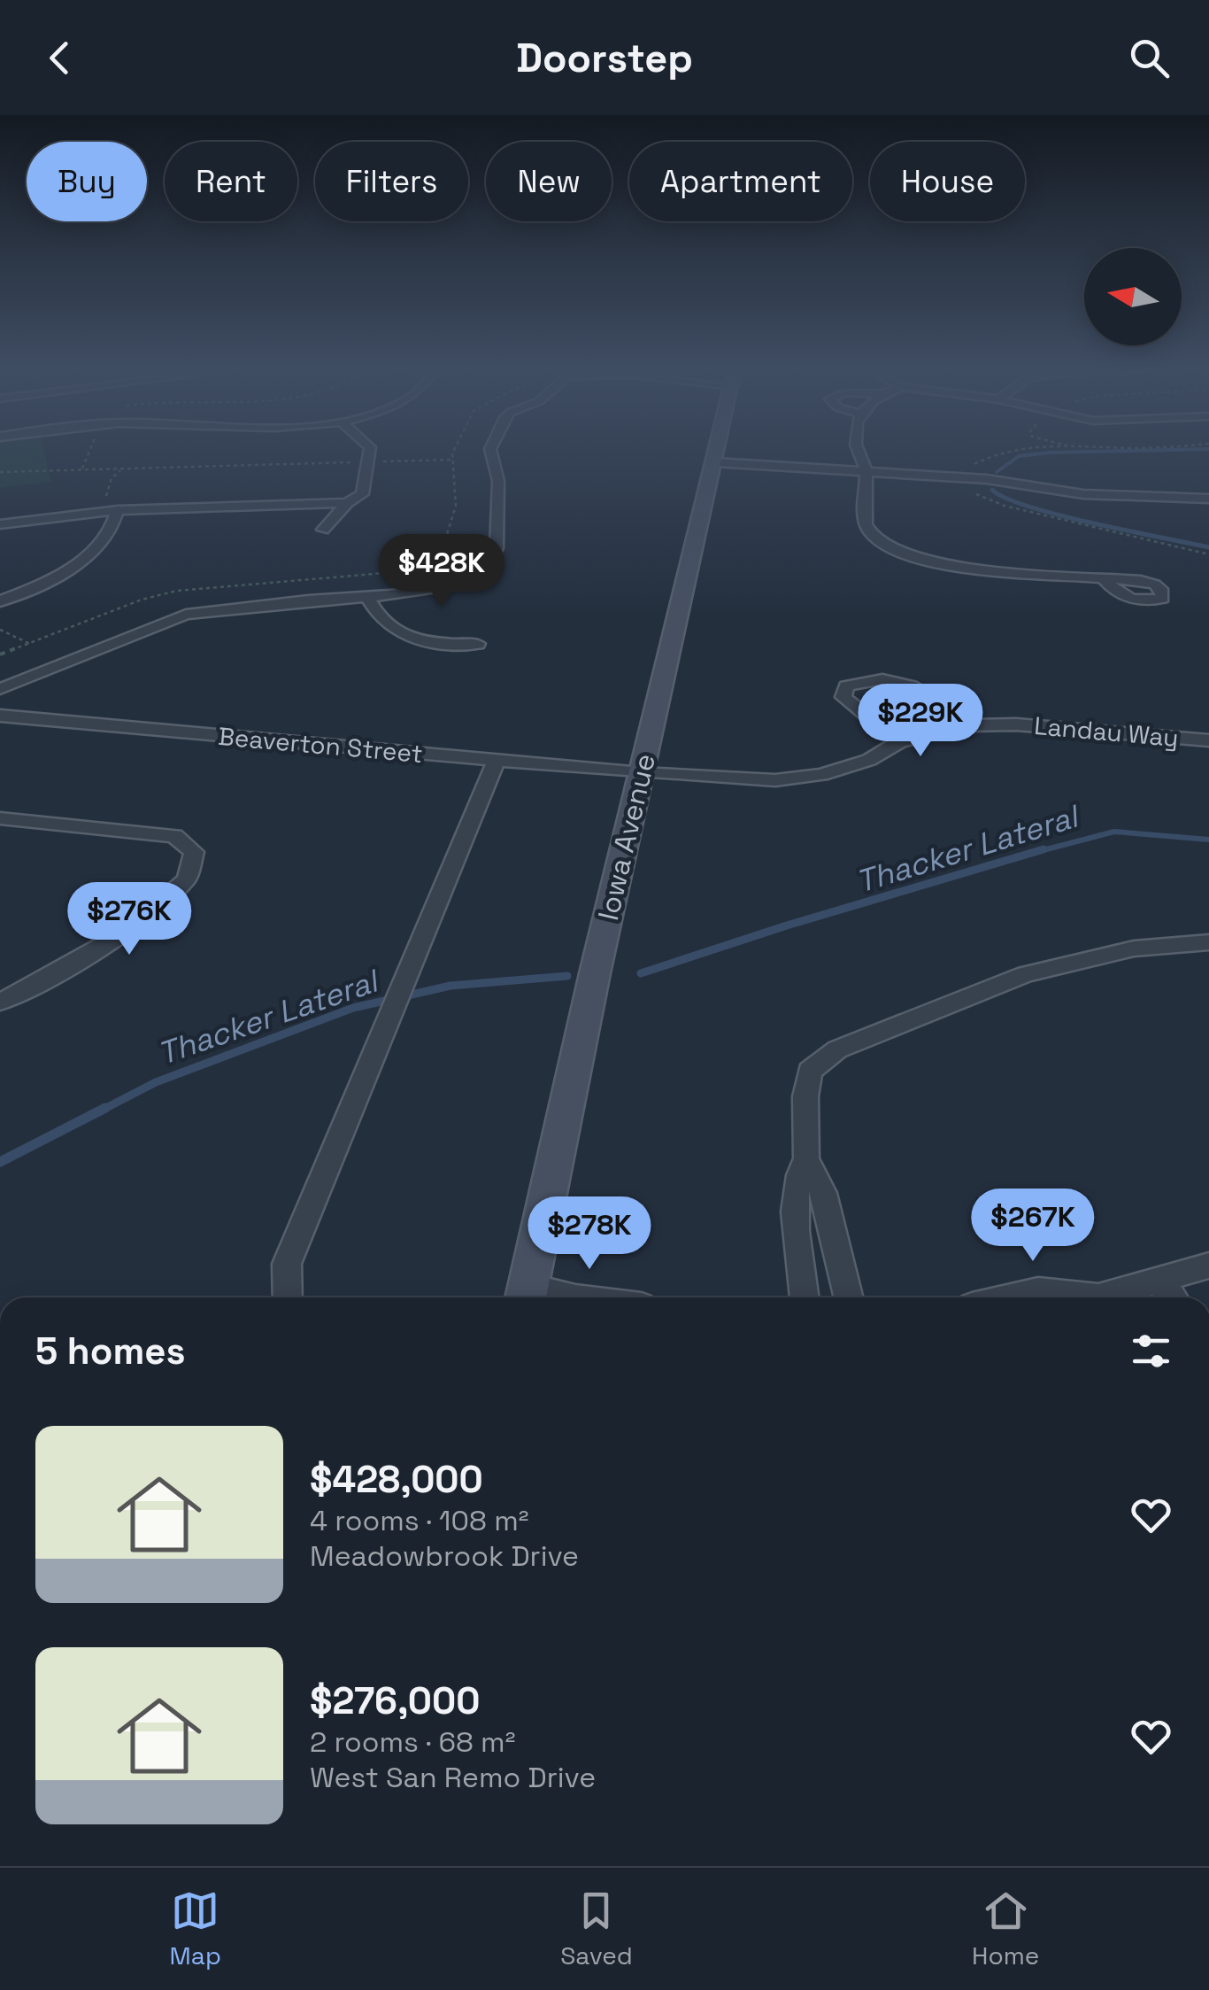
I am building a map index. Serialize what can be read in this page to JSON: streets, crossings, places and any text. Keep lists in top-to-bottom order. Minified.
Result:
{"streets":{"street":["Landau Way","Beaverton Street","Iowa Avenue"]},"crossings":[["Landau Way","Beaverton Street"],["Landau Way","Iowa Avenue"],["Beaverton Street","Iowa Avenue"]],"water":["Thacker Lateral"],"north":"left","page":{"header":"Doorstep","chip":["Buy","Rent","Filters","New","Apartment","House"],"price":["$428K","$229K","$276K","$267K","$278K"],"heading":"5 homes","list":[{"name":"$428,000","note":"4 rooms · 108 m² · Meadowbrook Drive"},{"name":"$276,000","note":"2 rooms · 68 m² · West San Remo Drive"}],"tabs":["Map","Saved","Home"]}}
